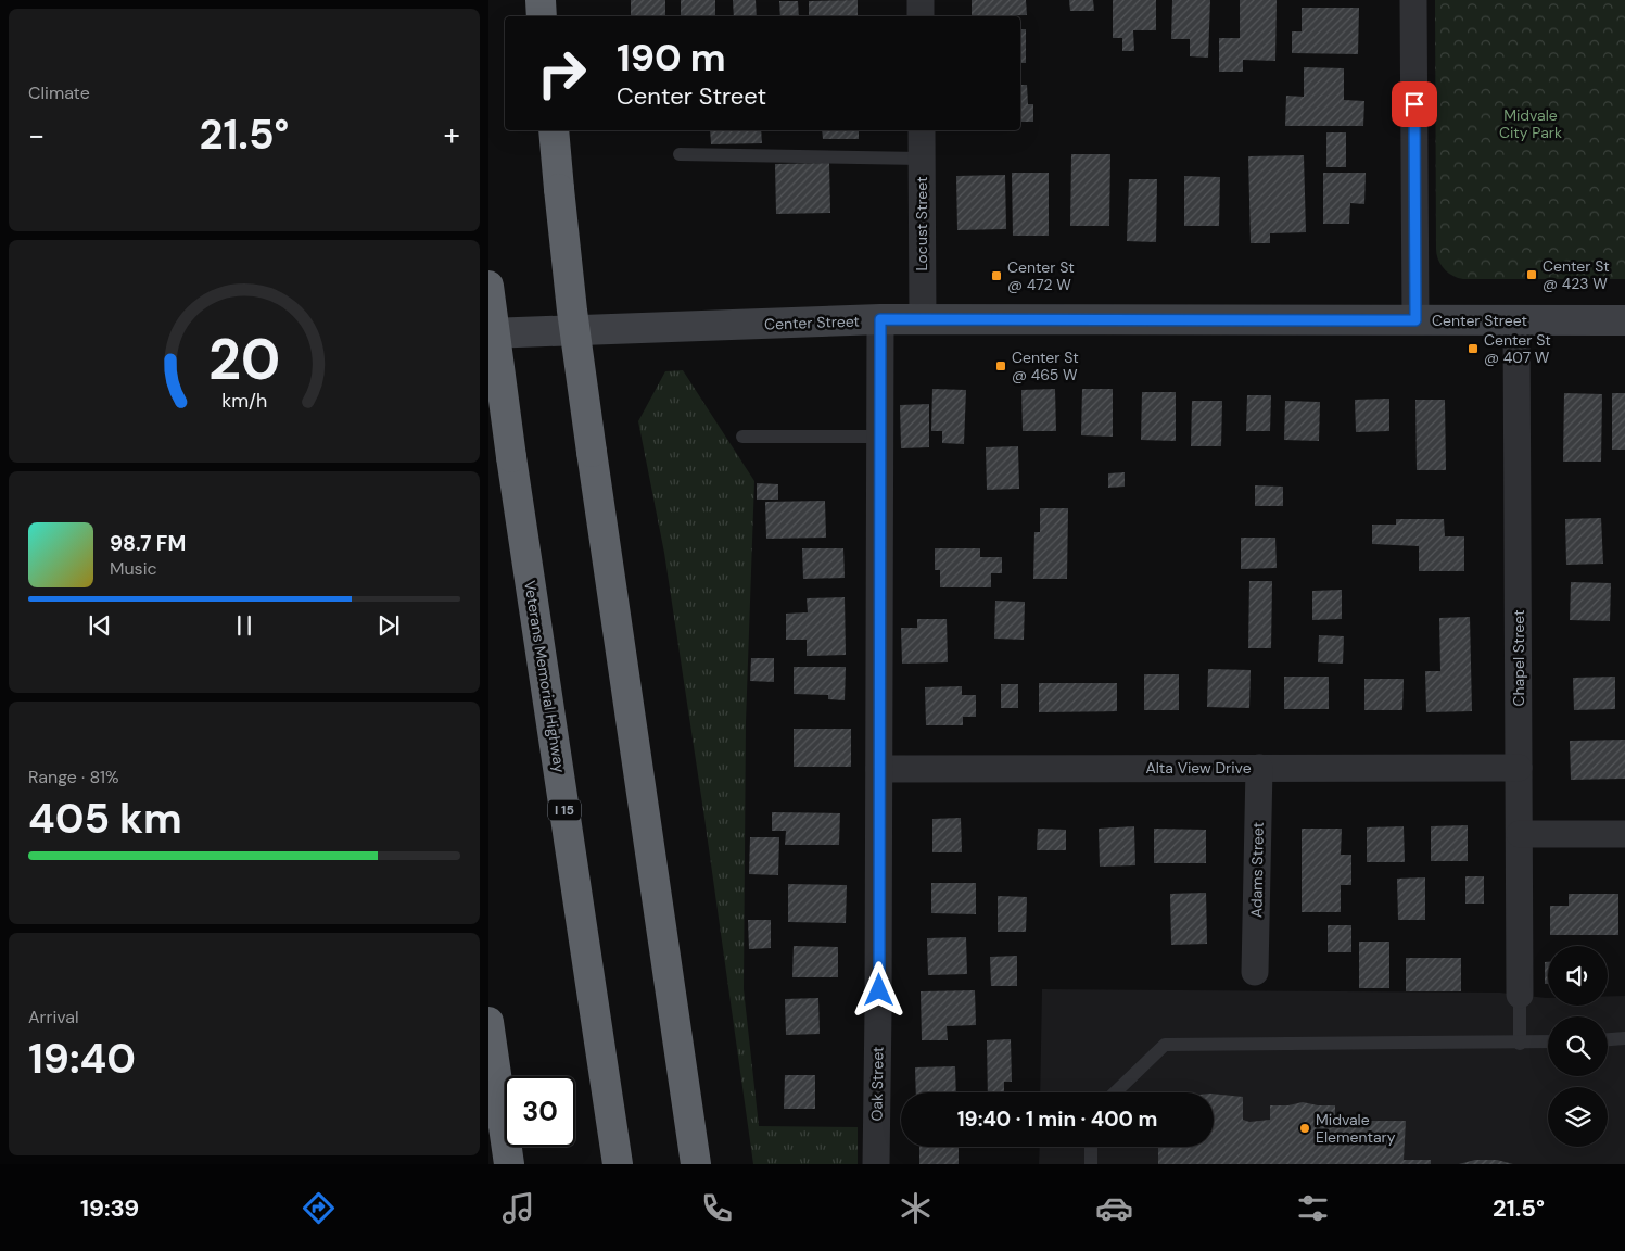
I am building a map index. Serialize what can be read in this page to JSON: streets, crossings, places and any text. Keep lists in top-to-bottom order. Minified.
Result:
{"streets":{"highway":["Veterans Memorial Highway","I 15"],"main road":["Center Street"],"street":["Locust Street","Chapel Street","Alta View Drive","Adams Street","Oak Street"]},"crossings":[["Locust Street","Center Street"],["Center Street","Chapel Street"],["Center Street","Oak Street"],["Chapel Street","Alta View Drive"],["Alta View Drive","Adams Street"],["Alta View Drive","Oak Street"]],"parks":["Midvale City Park"],"places":{"transit":["Center St @ 423 W","Center St @ 472 W","Center St @ 407 W","Center St @ 465 W"],"other":["Midvale Elementary"]},"page":{"tile":["Climate",["Range · 81%","405 km"],["Arrival","19:40"]],"turn":["190 m","Center Street"],"heat":["−","21.5°","+"],"song":["98.7 FM","Music"],"limit":"30","trip":"19:40 · 1 min · 400 m","tabs":["19:39","21.5°"],"gauge":["20","km/h"]}}
